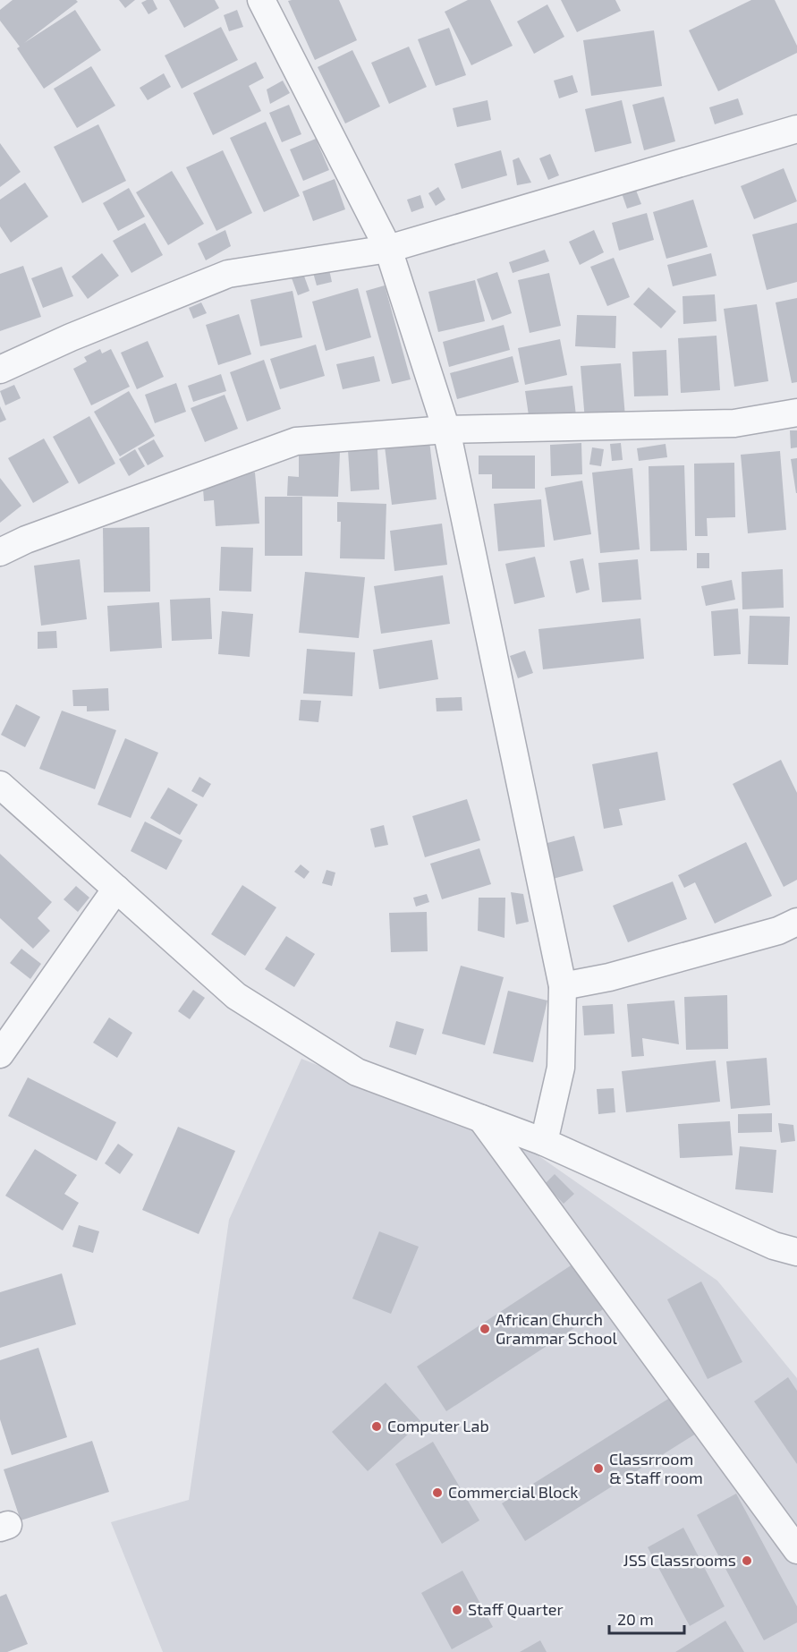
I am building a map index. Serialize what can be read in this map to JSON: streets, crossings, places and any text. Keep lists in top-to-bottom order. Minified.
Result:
{"places":["African Church Grammar School","Computer Lab","Classrroom & Staff room","Commercial Block","JSS Classrooms","Staff Quarter"],"scale_bar":"20 m"}
